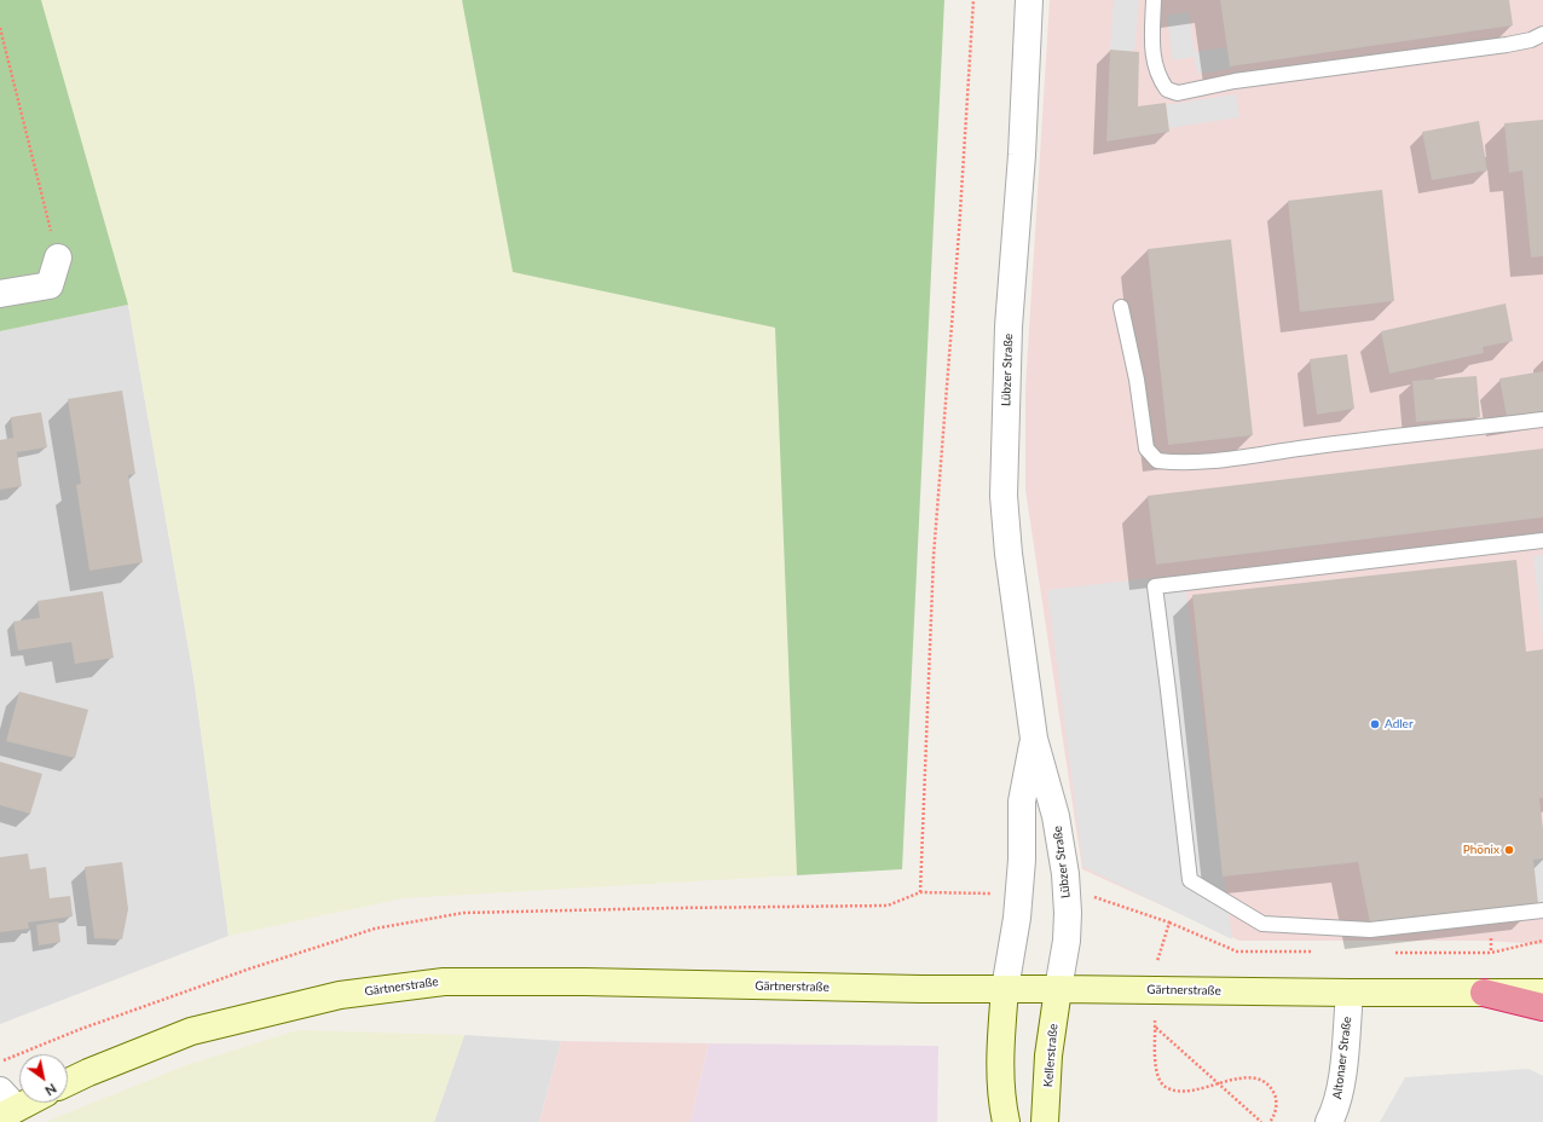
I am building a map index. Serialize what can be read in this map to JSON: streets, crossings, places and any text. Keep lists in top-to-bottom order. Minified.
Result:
{"streets":{"main road":["Gärtnerstraße","Kellerstraße"],"street":["Lübzer Straße","Altonaer Straße"]},"crossings":[["Lübzer Straße","Gärtnerstraße"],["Lübzer Straße","Kellerstraße"],["Gärtnerstraße","Kellerstraße"],["Gärtnerstraße","Altonaer Straße"]],"places":["Adler","Phönix"],"north":"bottom right"}
